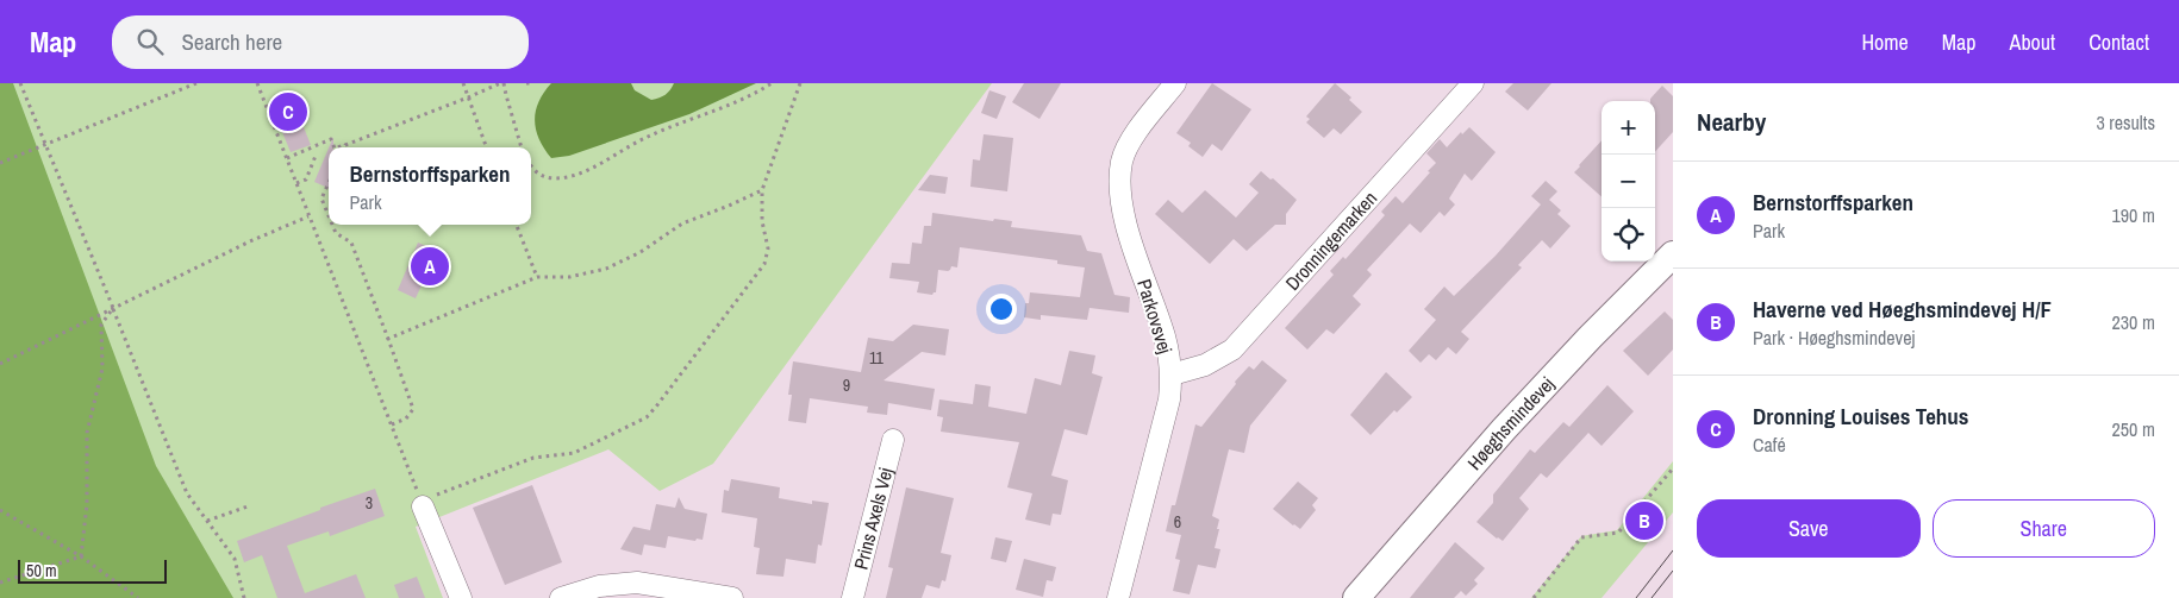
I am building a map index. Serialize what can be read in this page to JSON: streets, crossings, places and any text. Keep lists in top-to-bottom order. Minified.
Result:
{"streets":{"street":["Dronningemarken","Parkovsvej","Høeghsmindevej","Prins Axels Vej"]},"crossings":[["Dronningemarken","Parkovsvej"]],"house_numbers":["11","9","3","6"],"scale_bar":"50 m","page":{"header":"Map","search":"Search here","nav":["Home","Map","About","Contact"],"heading":["Nearby","3 results"],"pins":["C","A","B"],"map_buttons":["+","−"],"popup":["Bernstorffsparken","Park"],"list":[{"mark":"A","name":"Bernstorffsparken","note":"Park","value":"190 m"},{"mark":"B","name":"Haverne ved Høeghsmindevej H/F","note":"Park · Høeghsmindevej","value":"230 m"},{"mark":"C","name":"Dronning Louises Tehus","note":"Café","value":"250 m"}],"buttons":["Save","Share"],"scale":"50 m"}}
